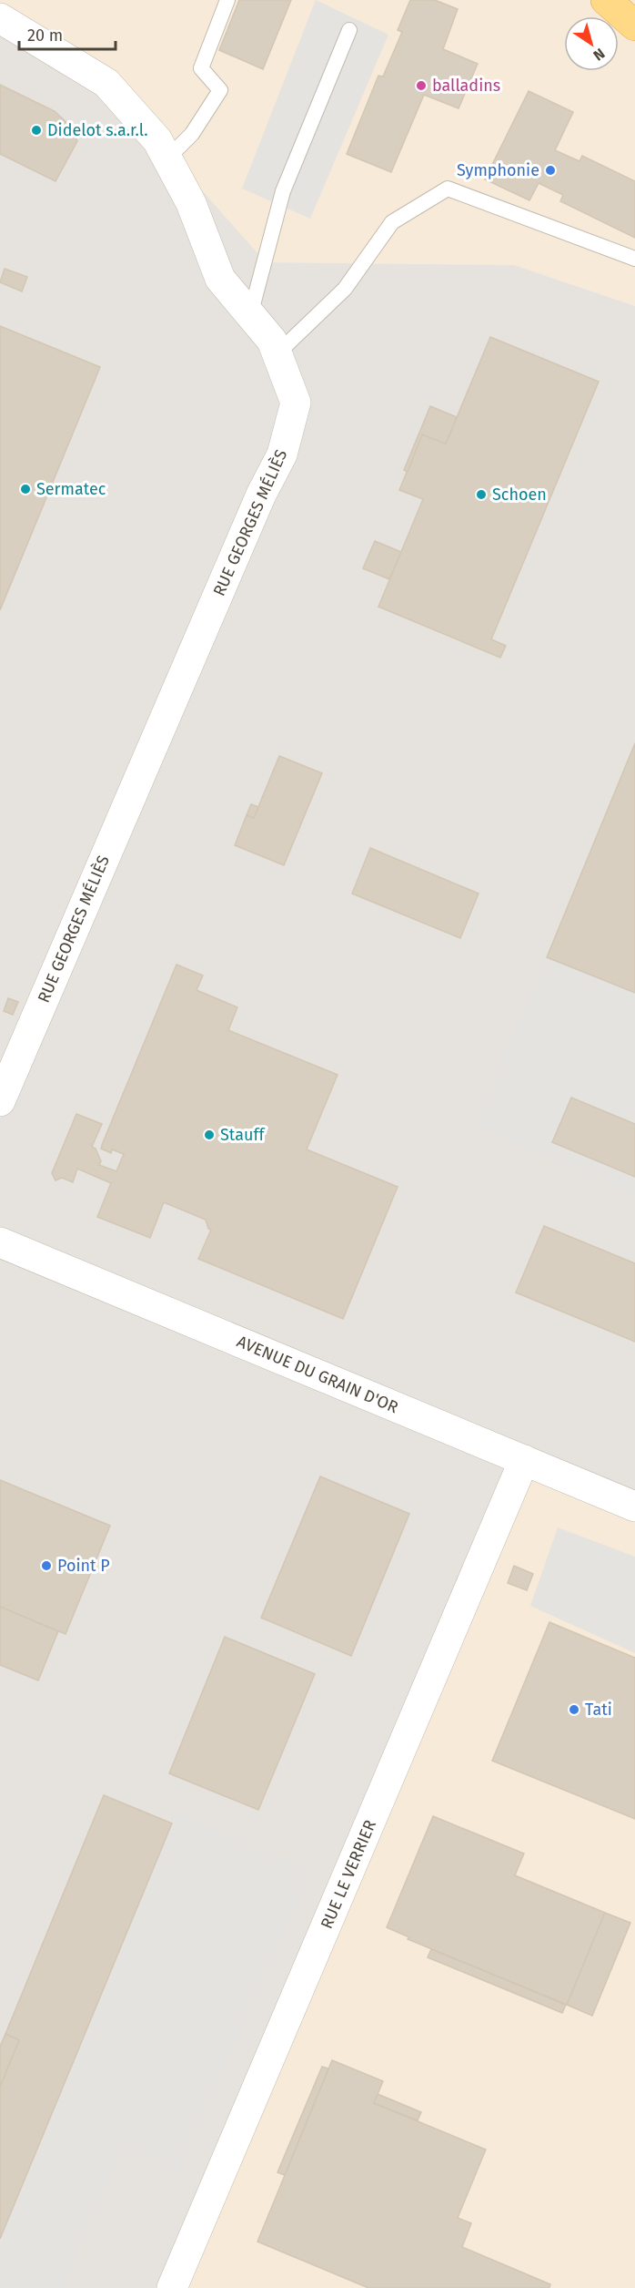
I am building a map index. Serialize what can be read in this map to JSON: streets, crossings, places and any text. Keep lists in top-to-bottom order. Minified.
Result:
{"streets":{"street":["RUE GEORGES MÉLIÈS","AVENUE DU GRAIN D'OR","RUE LE VERRIER"]},"crossings":[["AVENUE DU GRAIN D'OR","RUE LE VERRIER"]],"places":["balladins","Didelot s.a.r.l.","Symphonie","Sermatec","Schoen","Stauff","Point P","Tati"],"scale_bar":"20 m","north":"bottom right"}
